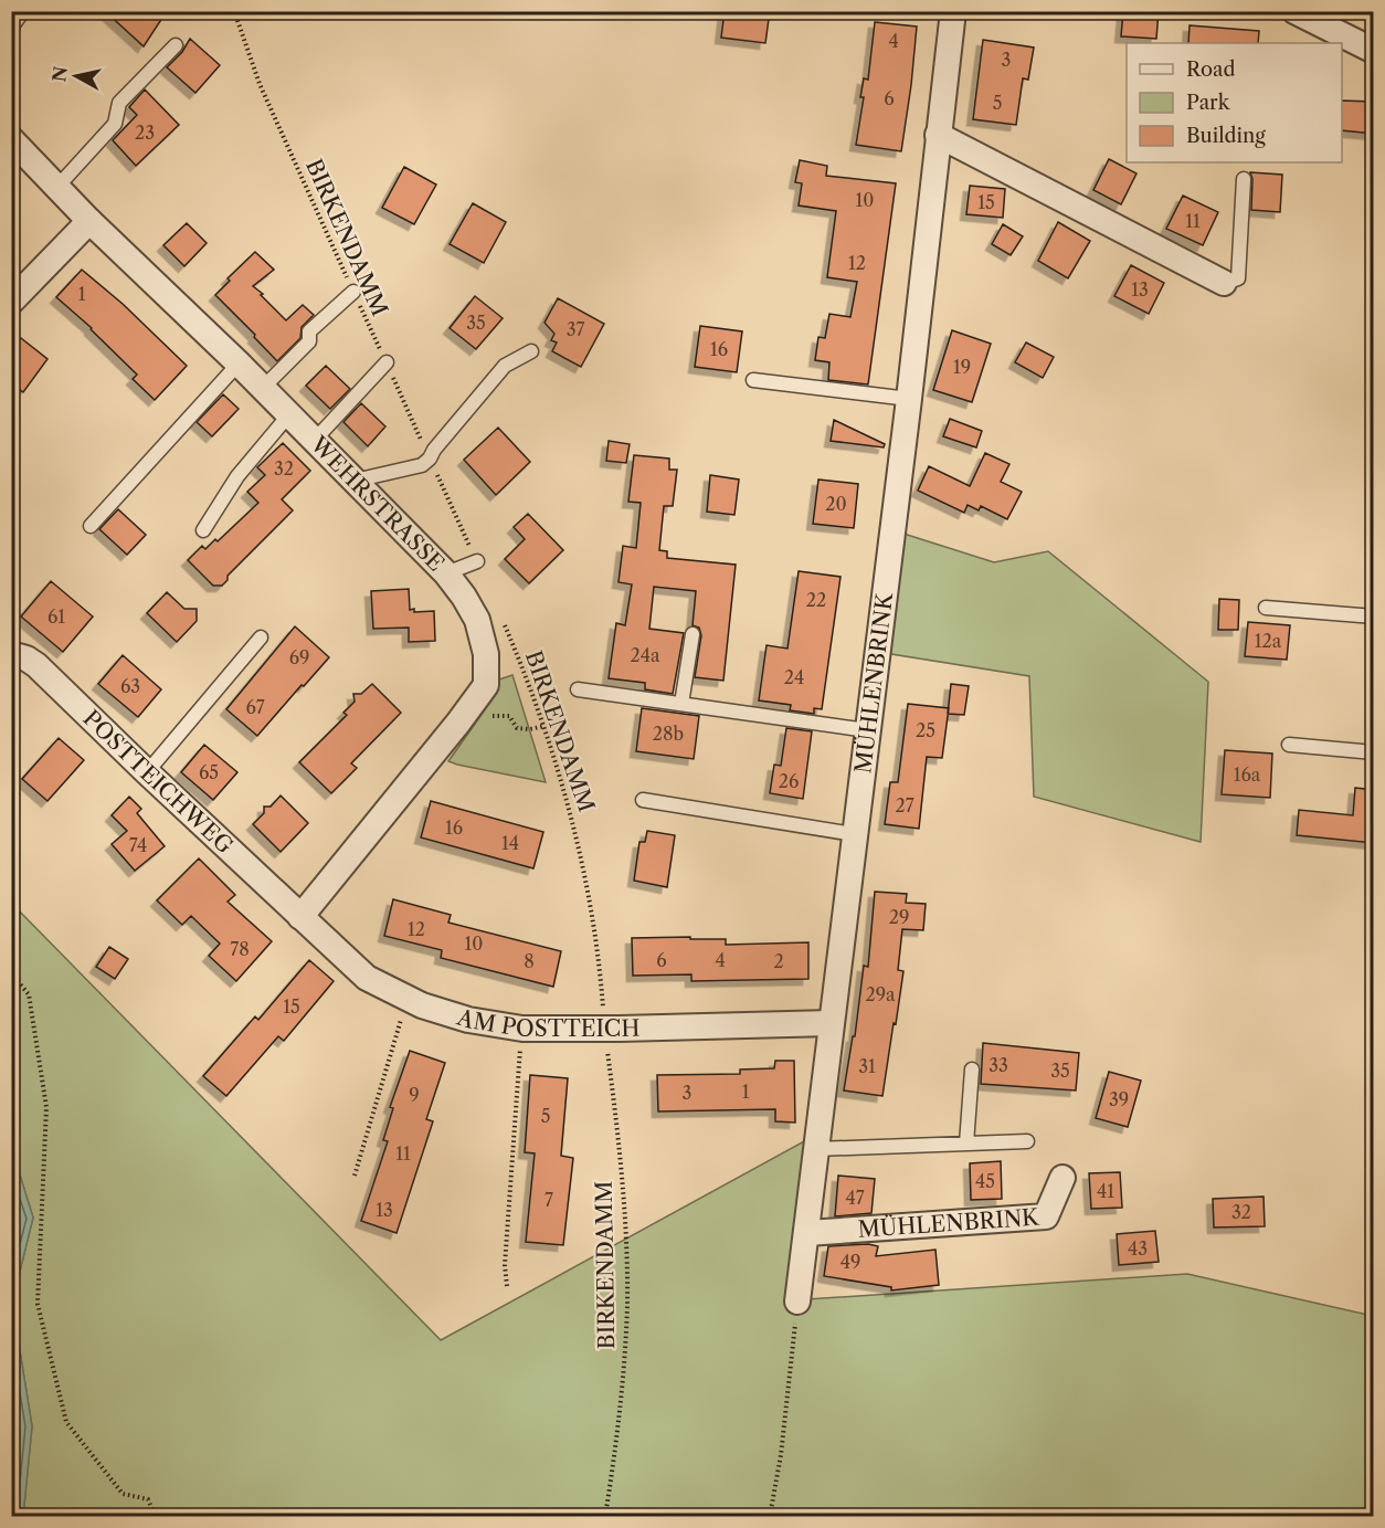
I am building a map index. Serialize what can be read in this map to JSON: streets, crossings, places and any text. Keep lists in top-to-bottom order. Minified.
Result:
{"streets":{"street":["WEHRSTRASSE","MÜHLENBRINK","POSTTEICHWEG","AM POSTTEICH"],"path":["BIRKENDAMM"]},"crossings":[["BIRKENDAMM","AM POSTTEICH"],["WEHRSTRASSE","POSTTEICHWEG"],["WEHRSTRASSE","AM POSTTEICH"],["MÜHLENBRINK","AM POSTTEICH"],["POSTTEICHWEG","AM POSTTEICH"]],"house_numbers":["4","3","6","5","23","10","15","11","12","13","1","35","37","16","19","32","20","22","61","12a","24a","69","24","63","67","25","28b","65","16a","26","27","16","14","74","29","12","10","78","6","4","8","2","29a","15","33","31","35","1","3","9","39","5","11","45","41","47","7","13","32","43","49"],"legend":["Road","Park","Building"],"north":"left"}
